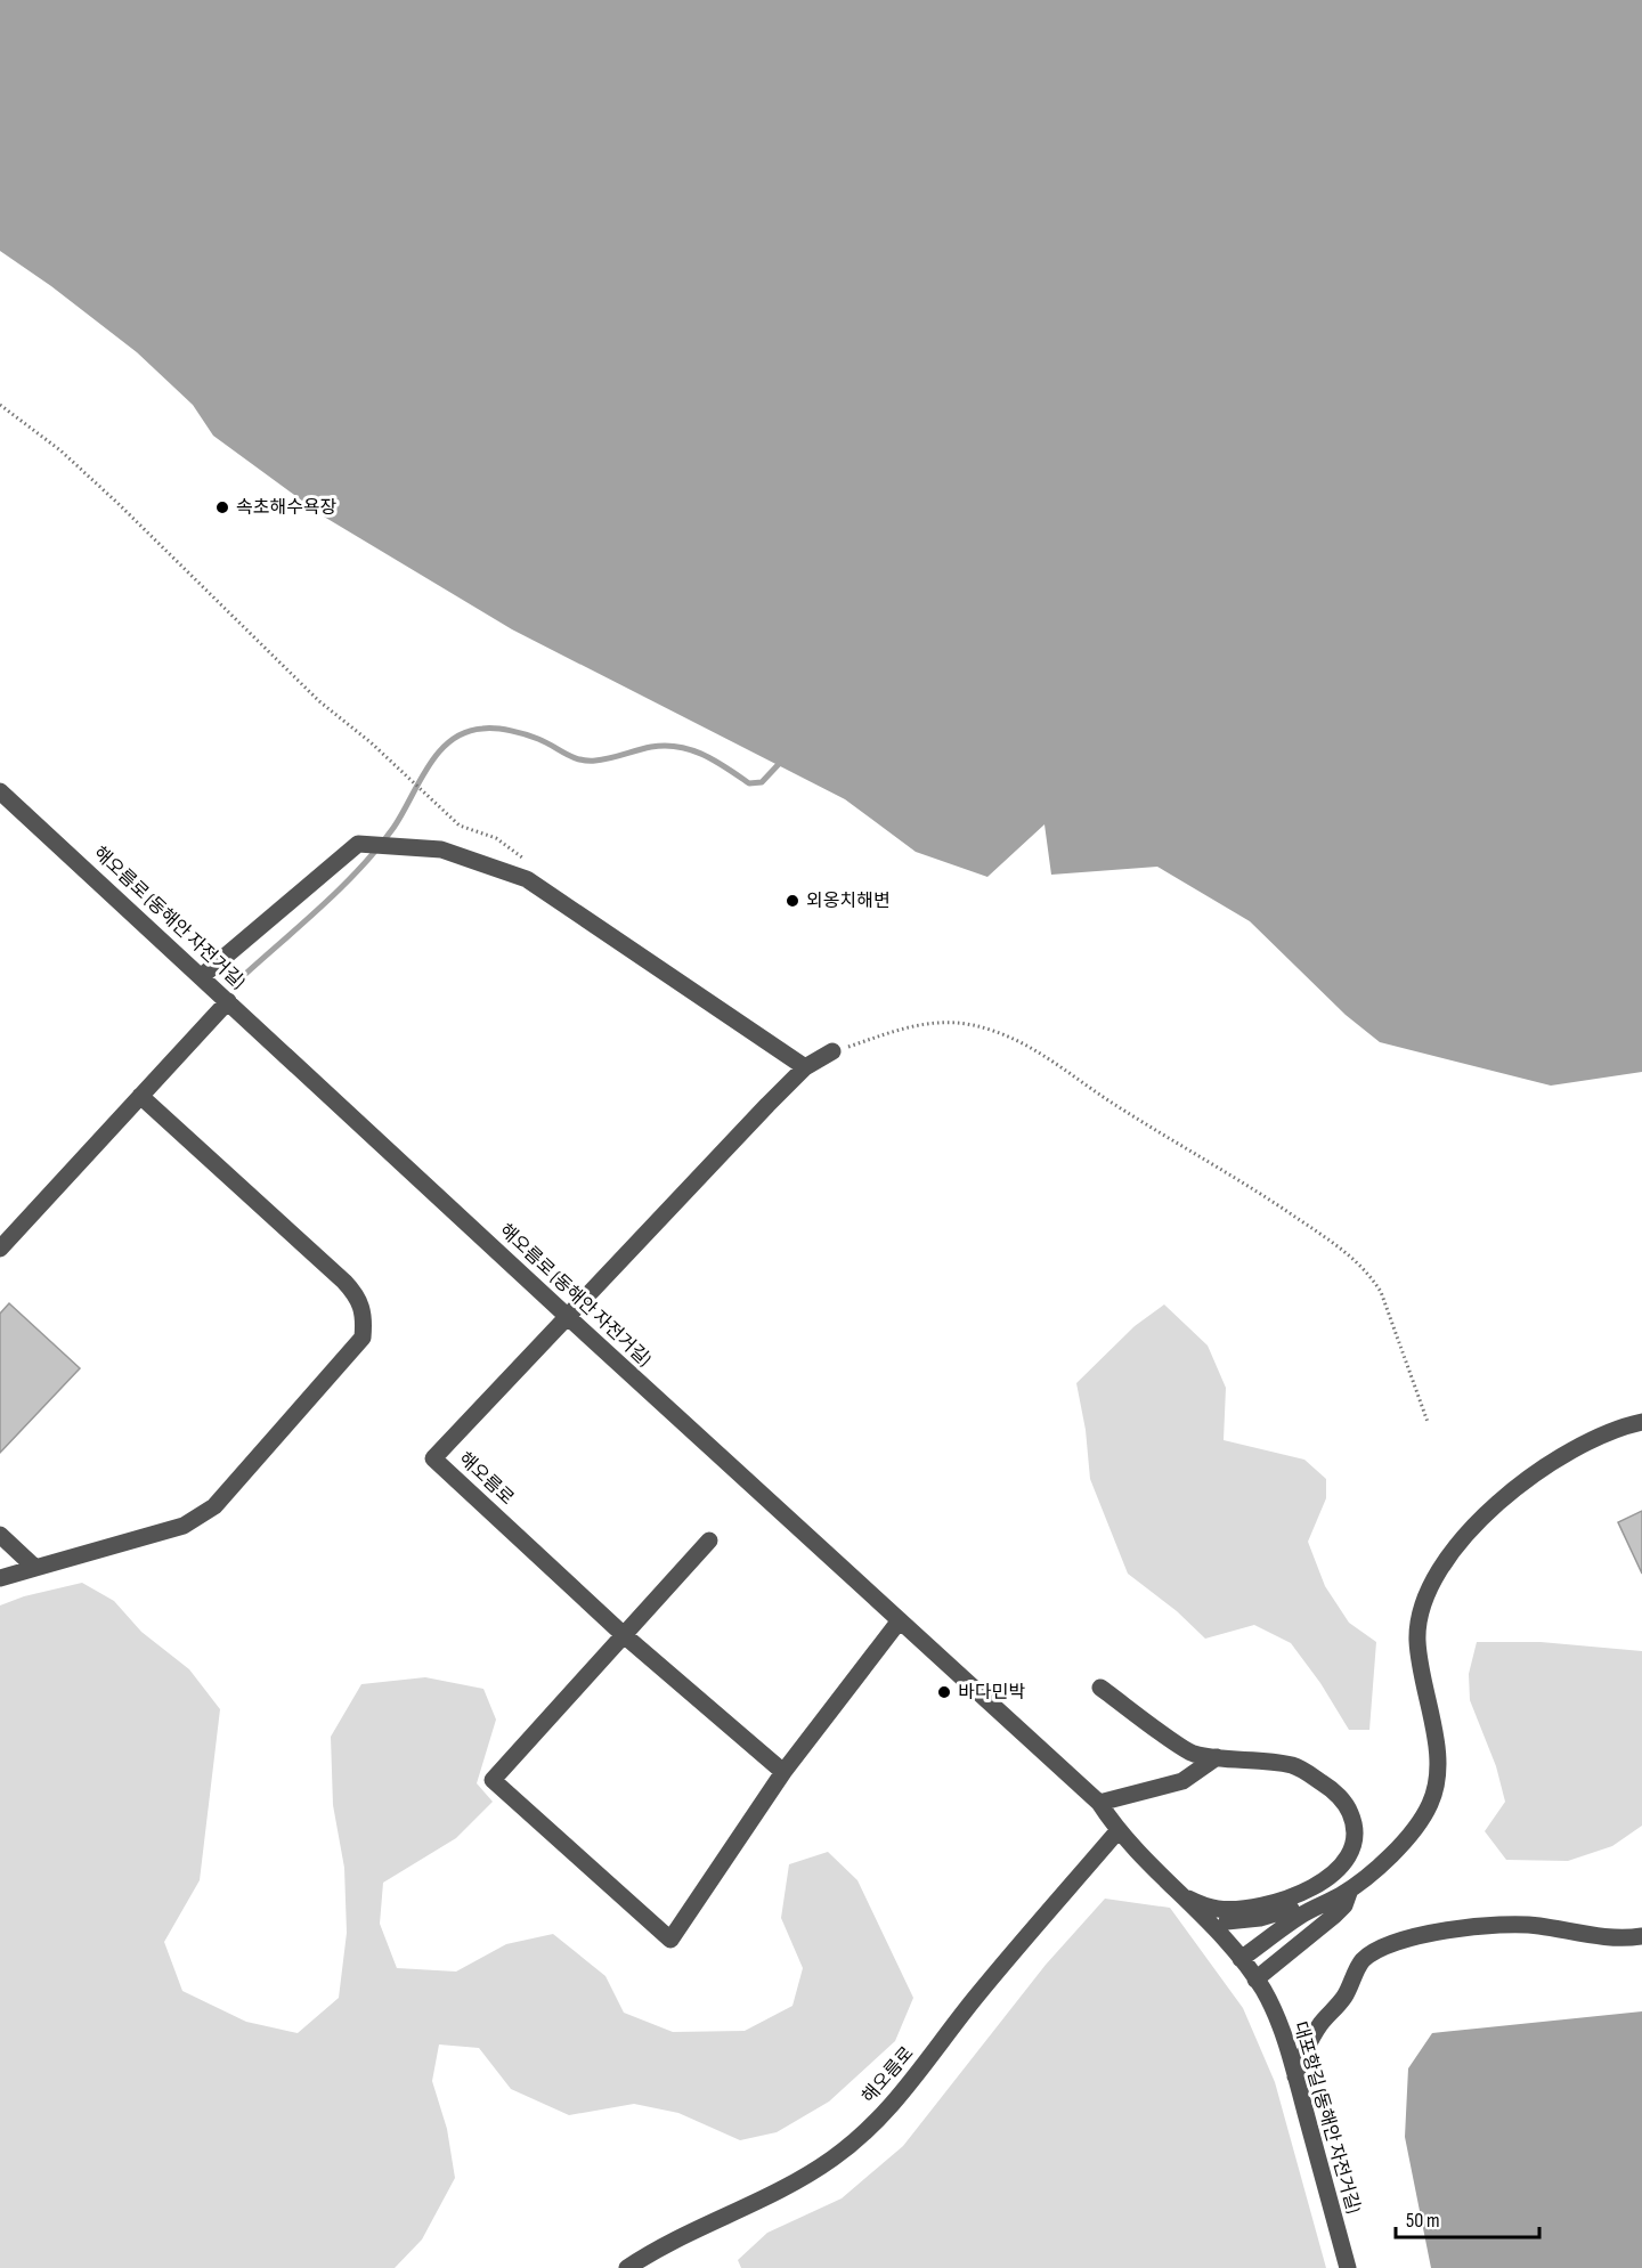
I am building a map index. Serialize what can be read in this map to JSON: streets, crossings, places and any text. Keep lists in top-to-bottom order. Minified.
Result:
{"streets":{"street":["해오름로 (동해안 자전거길)","해오름로","대포항길 (동해안 자전거길)"]},"crossings":[["해오름로 (동해안 자전거길)","해오름로"],["해오름로 (동해안 자전거길)","대포항길 (동해안 자전거길)"],["해오름로","대포항길 (동해안 자전거길)"]],"places":["속초해수욕장","외옹치해변","바다민박"],"scale_bar":"50 m"}
